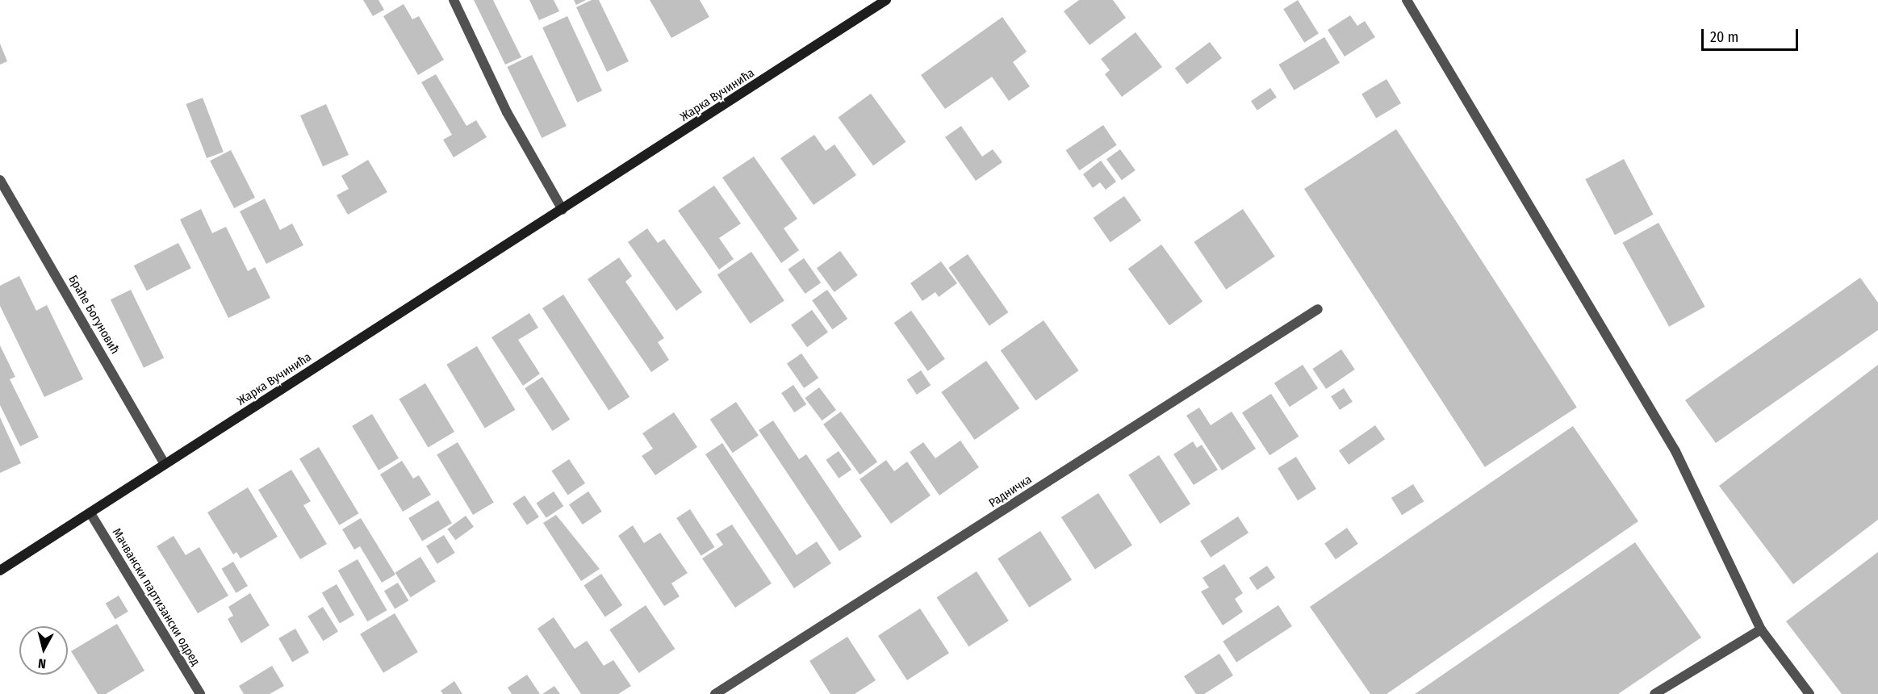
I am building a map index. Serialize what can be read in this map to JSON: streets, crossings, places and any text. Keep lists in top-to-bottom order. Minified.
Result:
{"streets":{"street":["Жарка Вучинића","Браће Богуновић","Радничка","Мачвански партизански одред"]},"crossings":[["Жарка Вучинића","Браће Богуновић"],["Жарка Вучинића","Мачвански партизански одред"]],"scale_bar":"20 m","north":"bottom"}
